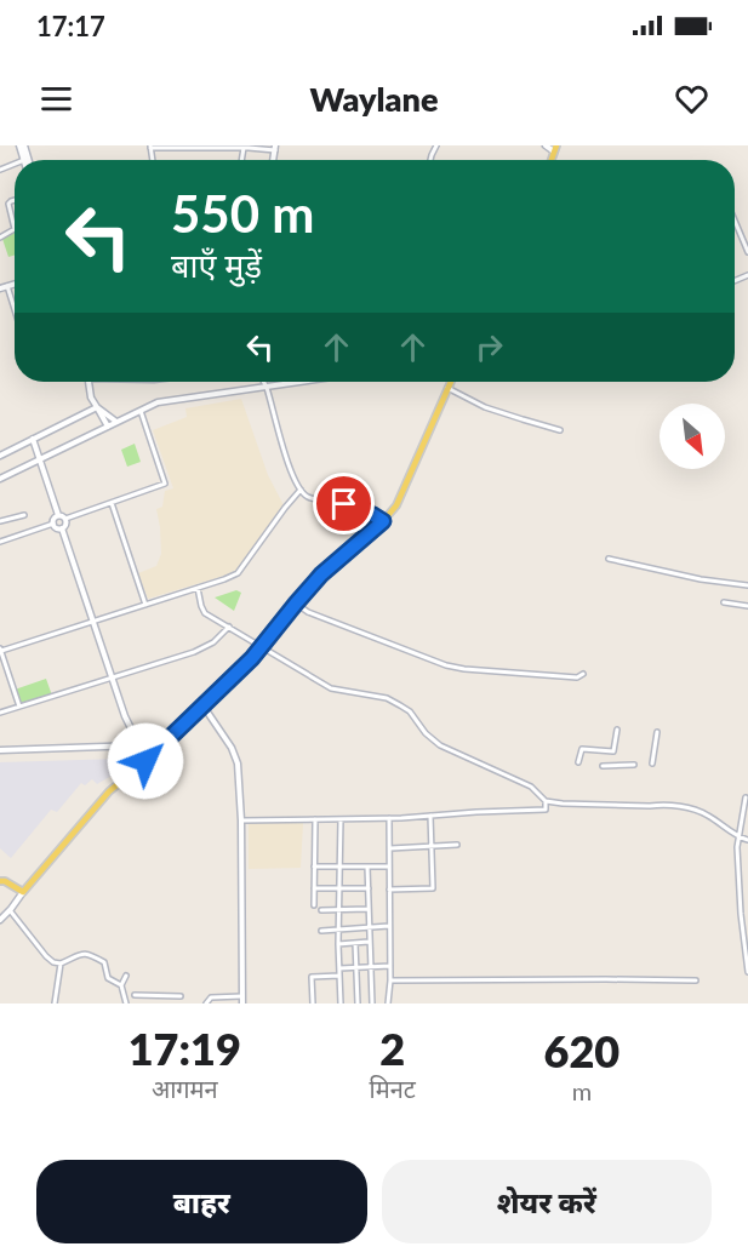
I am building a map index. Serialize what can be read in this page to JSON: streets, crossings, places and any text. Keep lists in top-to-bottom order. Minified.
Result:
{"north":"bottom right","page":{"status":"17:17","header":"Waylane","turn":["550 m","बाएँ मुड़ें"],"eta":["17:19","आगमन","2","मिनट","620","m"],"buttons":["बाहर","शेयर करें"]}}
